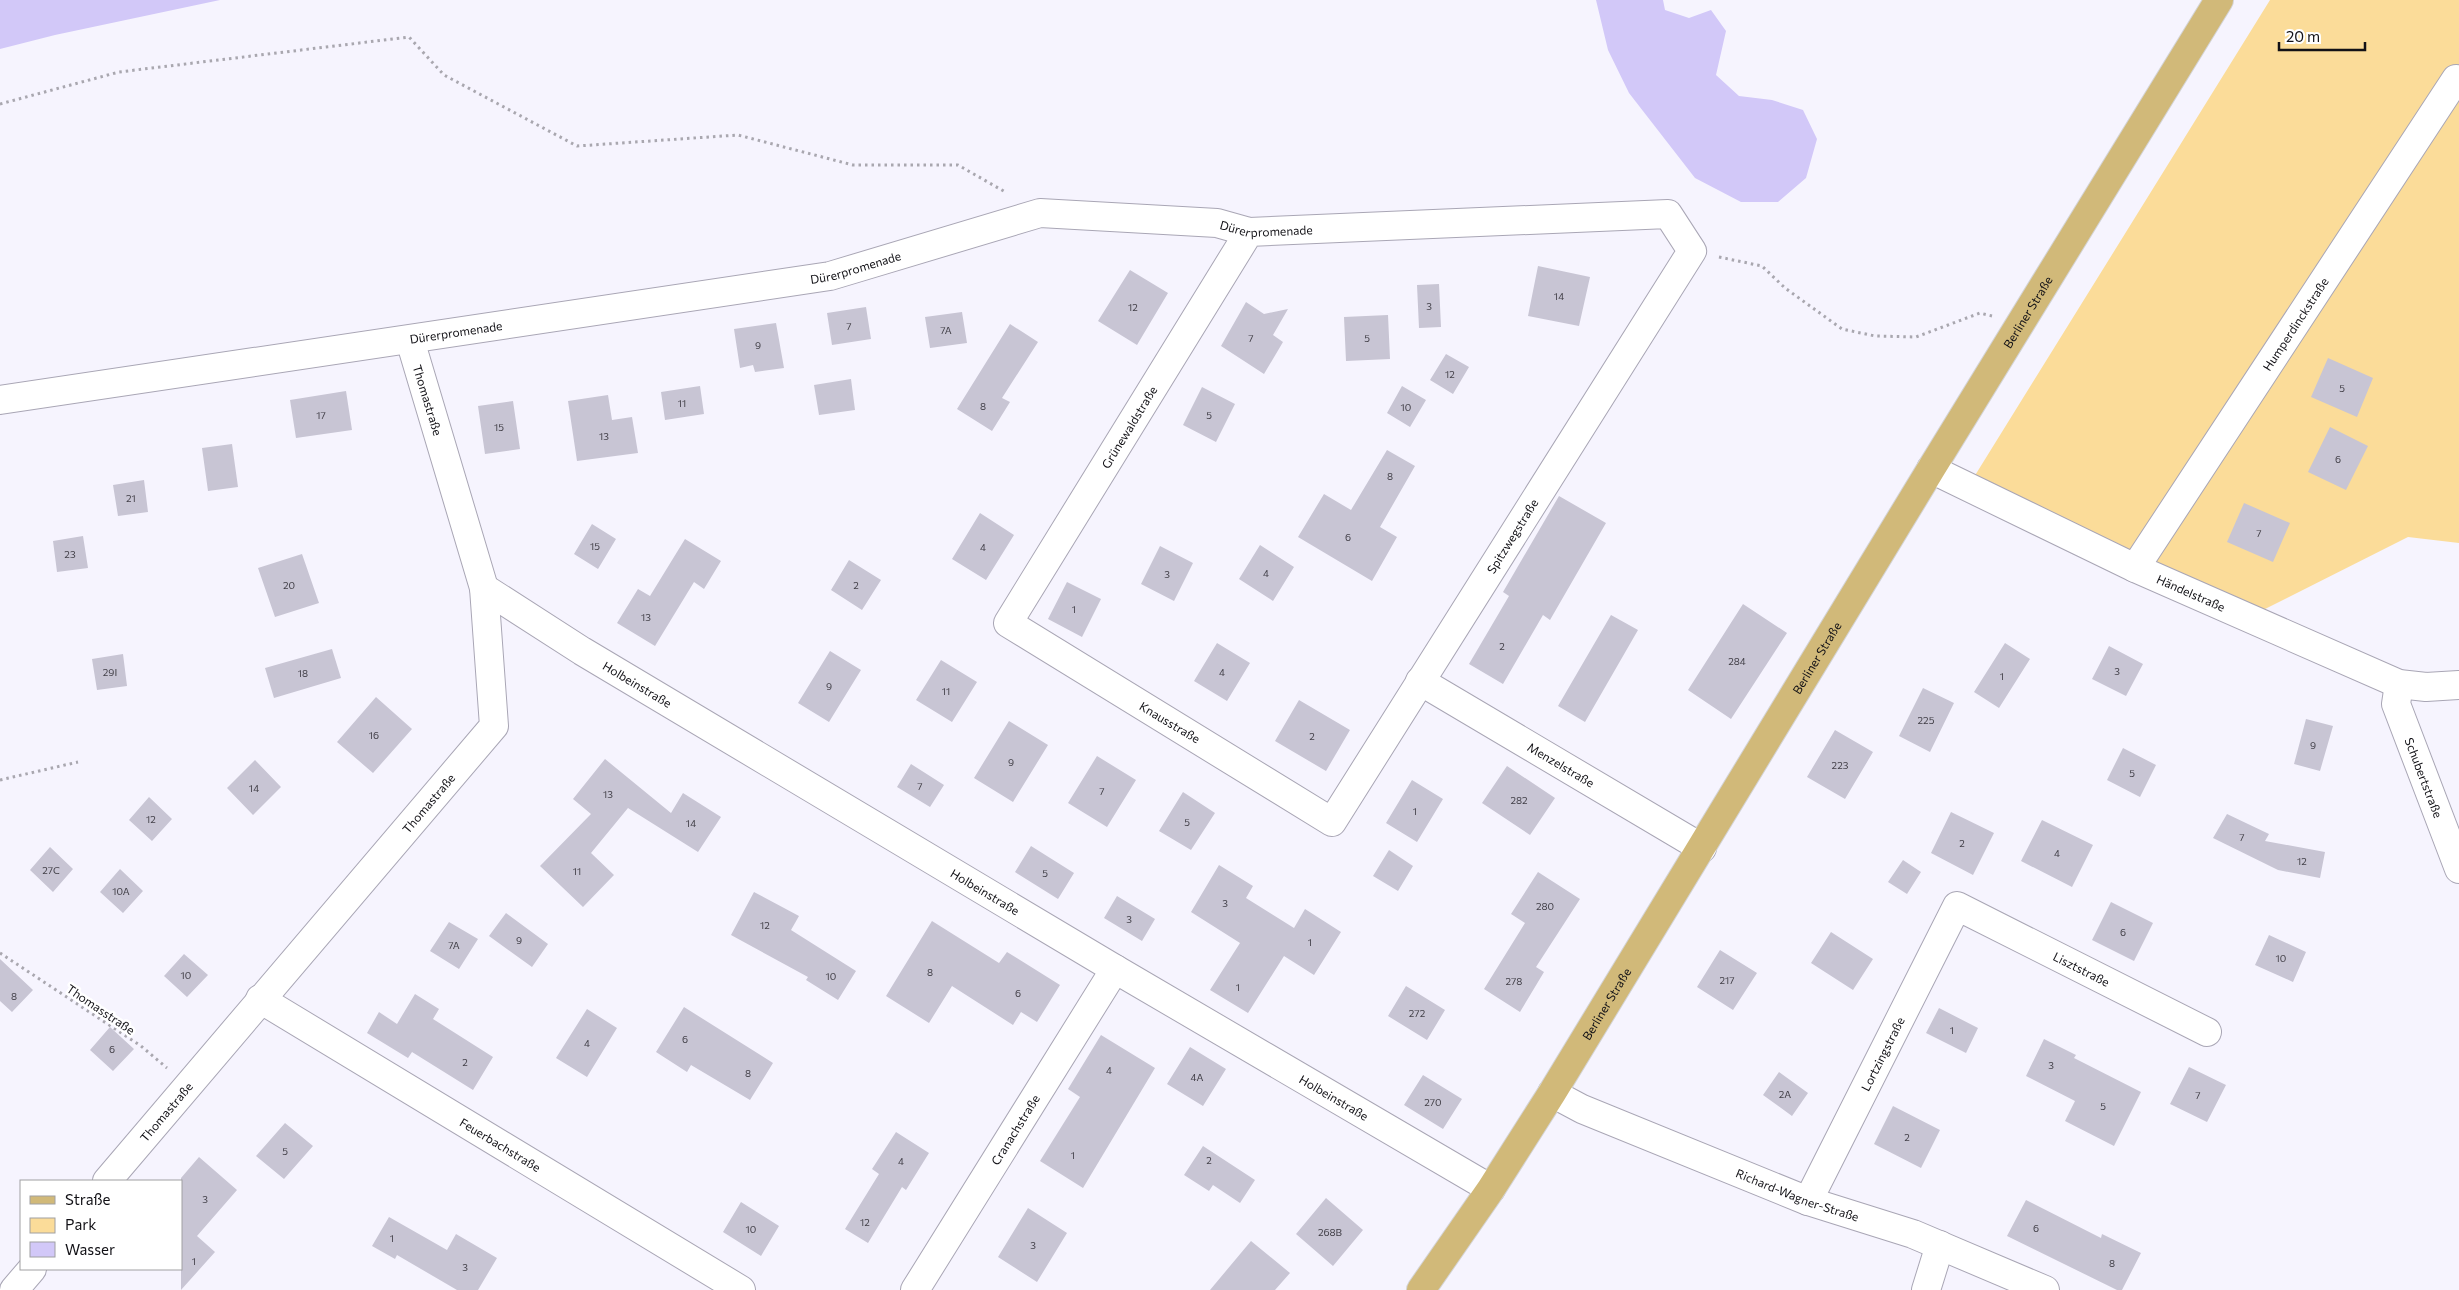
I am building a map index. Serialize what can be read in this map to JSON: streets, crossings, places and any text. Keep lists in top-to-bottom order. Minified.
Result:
{"streets":{"main road":["Berliner Straße"],"street":["Dürerpromenade","Humperdinckstraße","Thomastraße","Grünewaldstraße","Spitzwegstraße","Händelstraße","Holbeinstraße","Knausstraße","Menzelstraße","Schubertstraße","Lisztstraße","Lortzingstraße","Cranachstraße","Feuerbachstraße","Richard-Wagner-Straße"],"path":["Thomasstraße"]},"crossings":[["Dürerpromenade","Thomastraße"],["Dürerpromenade","Grünewaldstraße"],["Dürerpromenade","Spitzwegstraße"],["Berliner Straße","Händelstraße"],["Berliner Straße","Holbeinstraße"],["Berliner Straße","Menzelstraße"],["Berliner Straße","Richard-Wagner-Straße"],["Humperdinckstraße","Händelstraße"],["Thomastraße","Holbeinstraße"],["Thomastraße","Thomasstraße"],["Thomastraße","Feuerbachstraße"],["Grünewaldstraße","Knausstraße"],["Spitzwegstraße","Knausstraße"],["Spitzwegstraße","Menzelstraße"],["Händelstraße","Schubertstraße"],["Holbeinstraße","Cranachstraße"],["Lisztstraße","Lortzingstraße"],["Lortzingstraße","Richard-Wagner-Straße"]],"house_numbers":["14","3","12","7","7A","7","5","9","12","5","11","8","10","17","5","15","13","6","8","21","7","6","15","4","23","4","3","20","2","1","13","2","284","3","29I","4","18","1","9","11","225","16","2","9","9","223","5","7","14","7","13","282","1","12","5","14","7","2","4","12","27C","11","5","10A","3","280","3","12","6","9","1","7A","10","8","10","10","217","278","1","6","8","272","1","6","4","6","2","3","4","8","4A","2A","7","270","5","2","5","1","2","4","3","12","6","10","268B","1","3","1","8","3"],"legend":["Straße","Park","Wasser"],"scale_bar":"20 m"}
